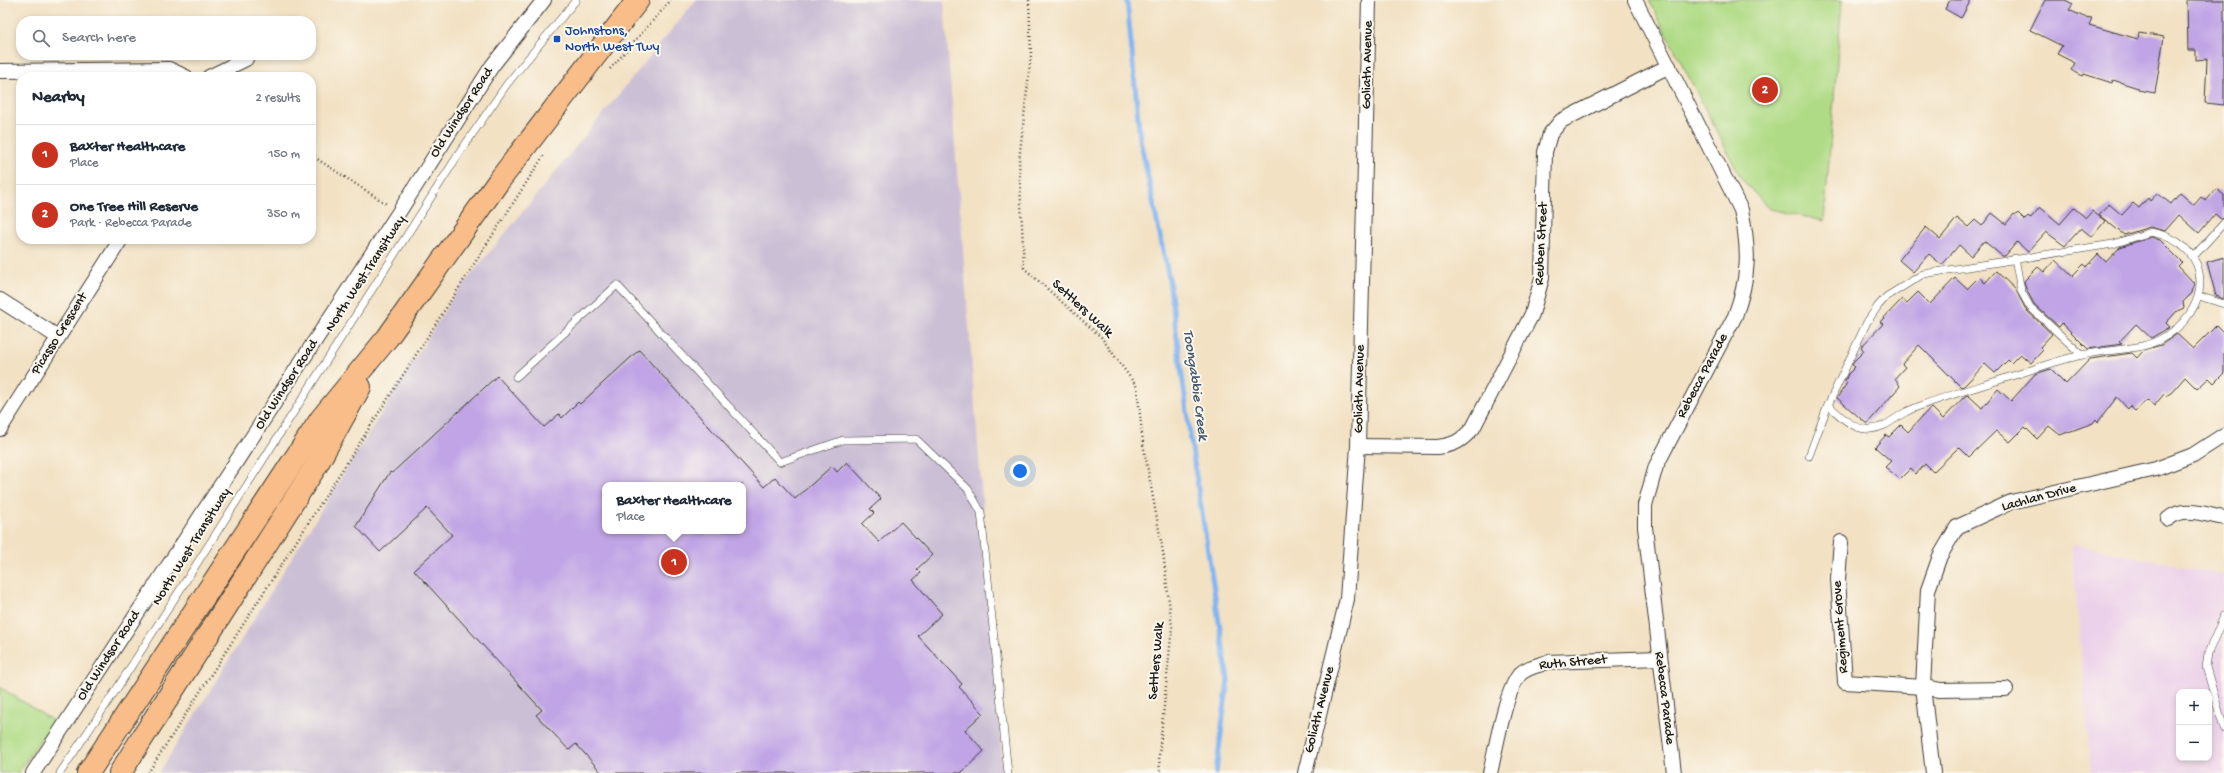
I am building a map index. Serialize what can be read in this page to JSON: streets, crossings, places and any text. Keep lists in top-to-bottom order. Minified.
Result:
{"streets":{"street":["Goliath Avenue","Old Windsor Road","Reuben Street","Picasso Crescent","Rebecca Parade","Lachlan Drive","Regiment Grove","Ruth Street"],"lane":["North West Transitway"],"path":["Settlers Walk"]},"crossings":[["Goliath Avenue","Reuben Street"],["Reuben Street","Rebecca Parade"],["Rebecca Parade","Ruth Street"],["Lachlan Drive","Regiment Grove"]],"water":["Toongabbie Creek"],"places":{"transit":["Johnstons, North West Twy"]},"page":{"search":"Search here","heading":["Nearby","2 results"],"pins":["2","1"],"list":[{"mark":"1","name":"Baxter Healthcare","note":"Place","value":"150 m"},{"mark":"2","name":"One Tree Hill Reserve","note":"Park · Rebecca Parade","value":"350 m"}],"popup":["Baxter Healthcare","Place"],"map_buttons":["+","−"]}}
